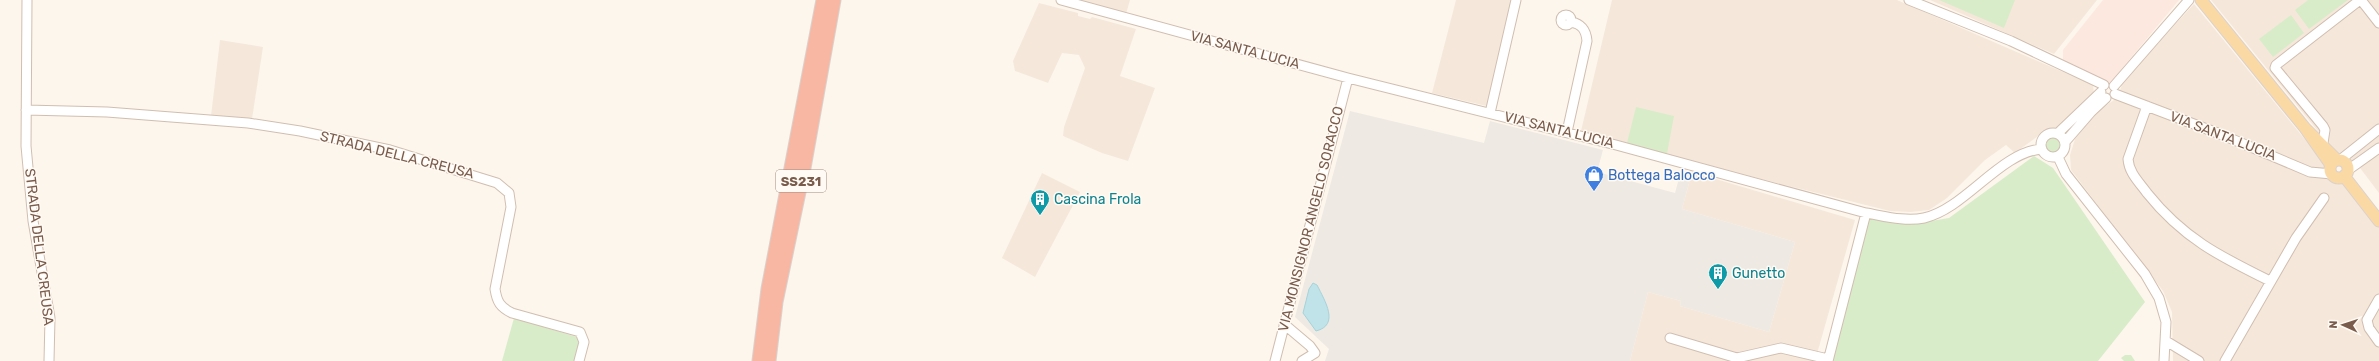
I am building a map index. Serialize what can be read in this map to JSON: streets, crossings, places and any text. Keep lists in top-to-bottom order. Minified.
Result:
{"streets":{"highway":["SS231"],"street":["VIA SANTA LUCIA","STRADA DELLA CREUSA","VIA MONSIGNOR ANGELO SORACCO"]},"crossings":[["VIA SANTA LUCIA","VIA MONSIGNOR ANGELO SORACCO"]],"places":{"shop":["Bottega Balocco"],"building":["Cascina Frola","Gunetto"]},"north":"left"}
